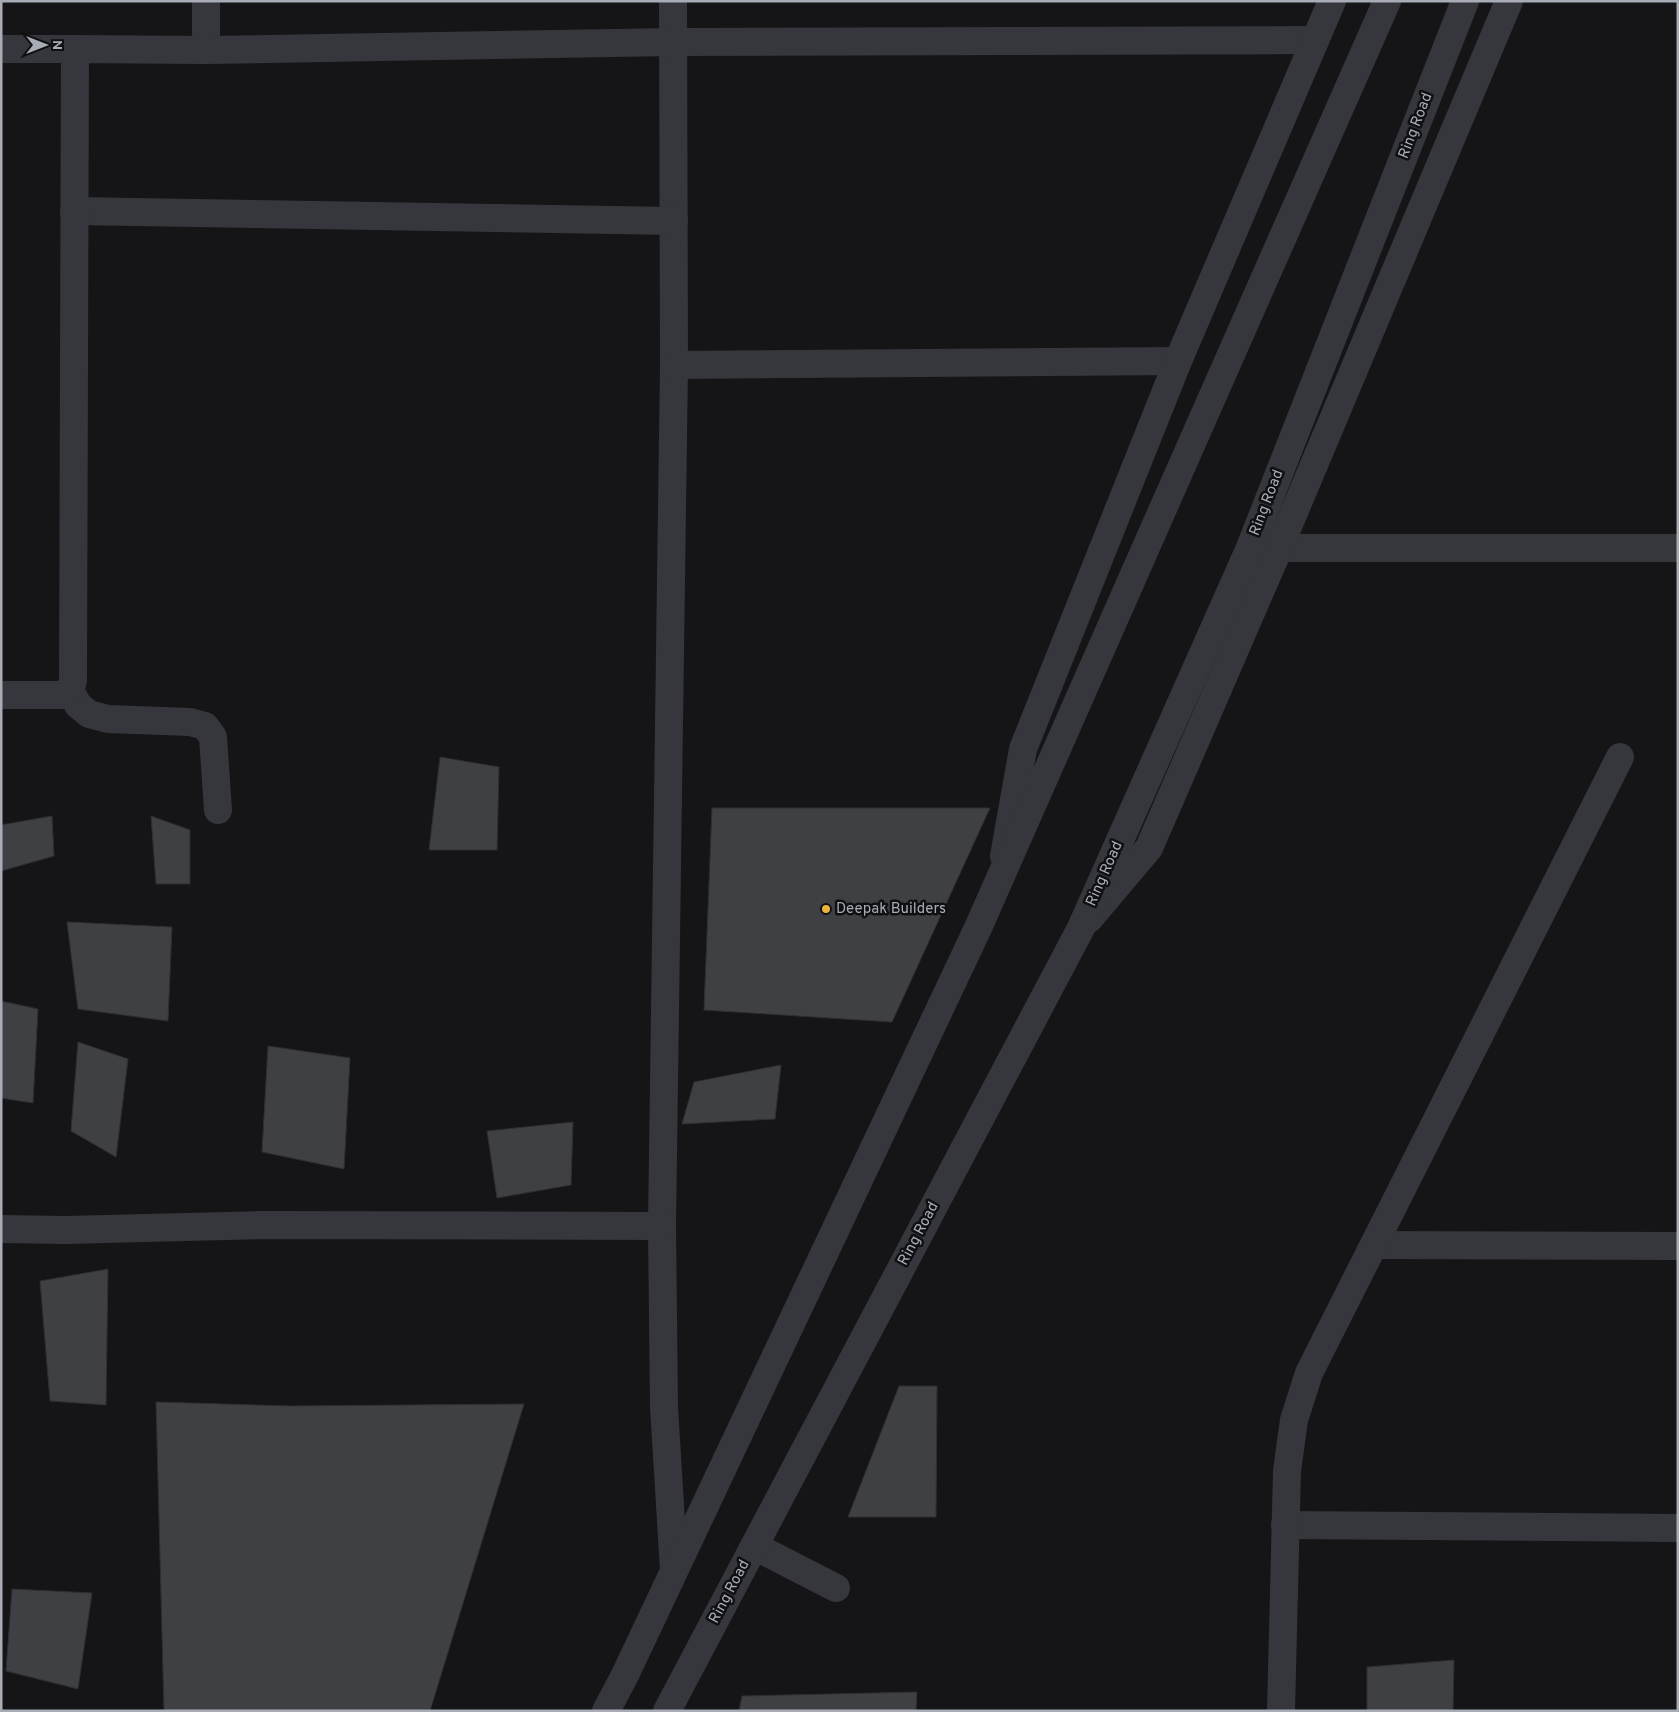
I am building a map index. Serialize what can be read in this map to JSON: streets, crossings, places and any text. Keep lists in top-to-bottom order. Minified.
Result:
{"streets":{"street":["Ring Road"]},"places":["Deepak Builders"],"north":"right"}
